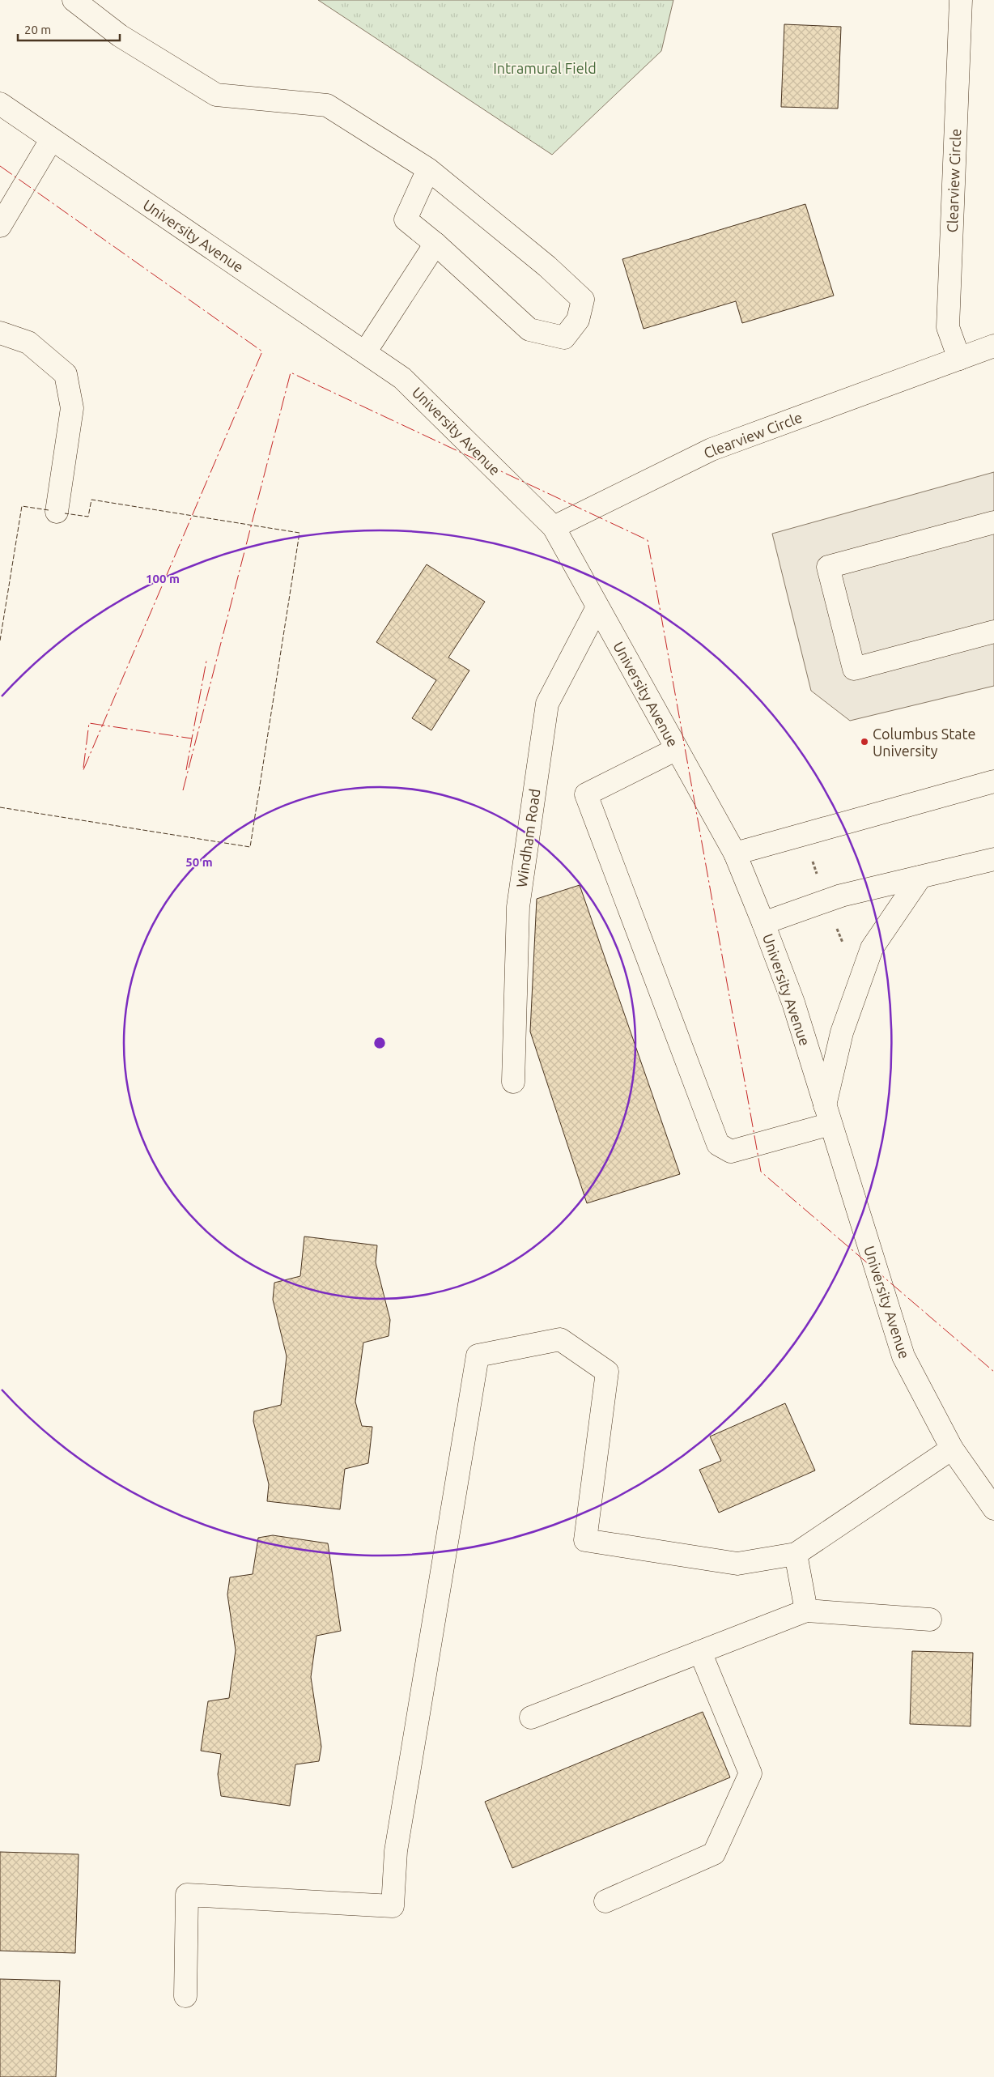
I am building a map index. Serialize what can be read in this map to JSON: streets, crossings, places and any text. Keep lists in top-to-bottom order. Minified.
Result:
{"streets":{"street":["Clearview Circle","University Avenue","Windham Road"]},"crossings":[["Clearview Circle","University Avenue"],["University Avenue","Windham Road"]],"parks":["Intramural Field"],"places":["Columbus State University"],"scale_bar":"20 m","rings":["100 m","50 m"]}
